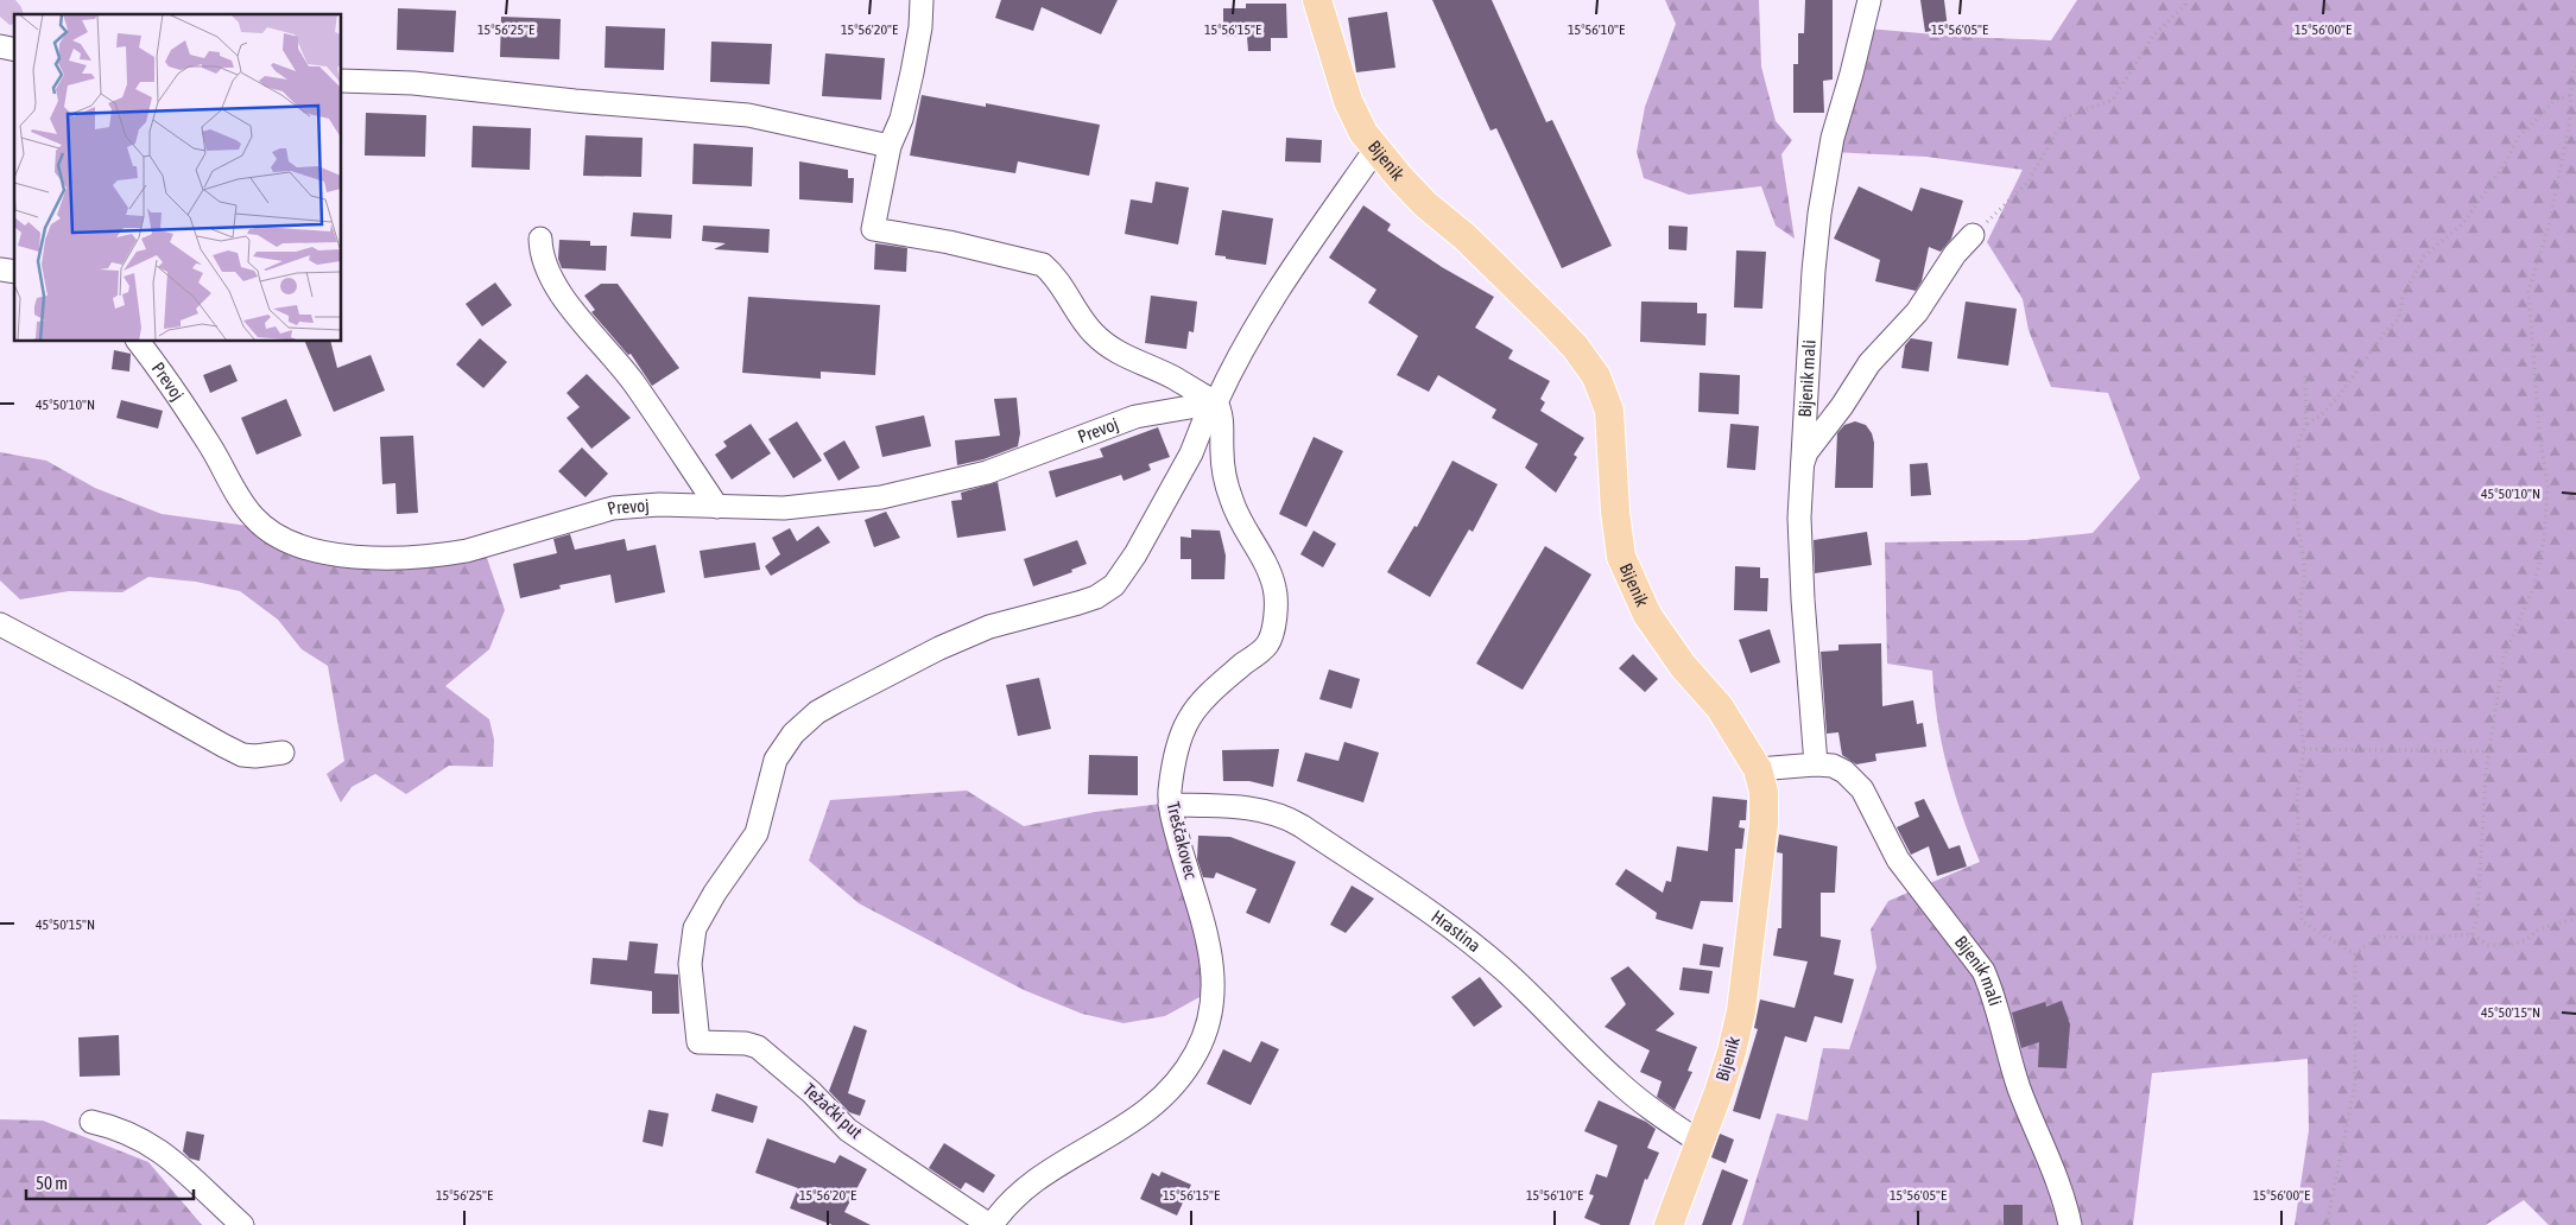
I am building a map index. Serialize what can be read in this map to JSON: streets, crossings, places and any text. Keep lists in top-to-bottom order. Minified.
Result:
{"streets":{"main road":["Bijenik"],"street":["Bijenik mali","Prevoj","Treščakovec","Hrastina","Težački put"]},"crossings":[["Bijenik","Bijenik mali"],["Bijenik","Hrastina"],["Prevoj","Treščakovec"],["Prevoj","Težački put"],["Treščakovec","Hrastina"],["Treščakovec","Težački put"]],"scale_bar":"50 m","coordinates":["15°56'25\"E","15°56'20\"E","15°56'15\"E","15°56'10\"E","15°56'05\"E","15°56'00\"E","45°50'10\"N","45°50'15\"N"]}
